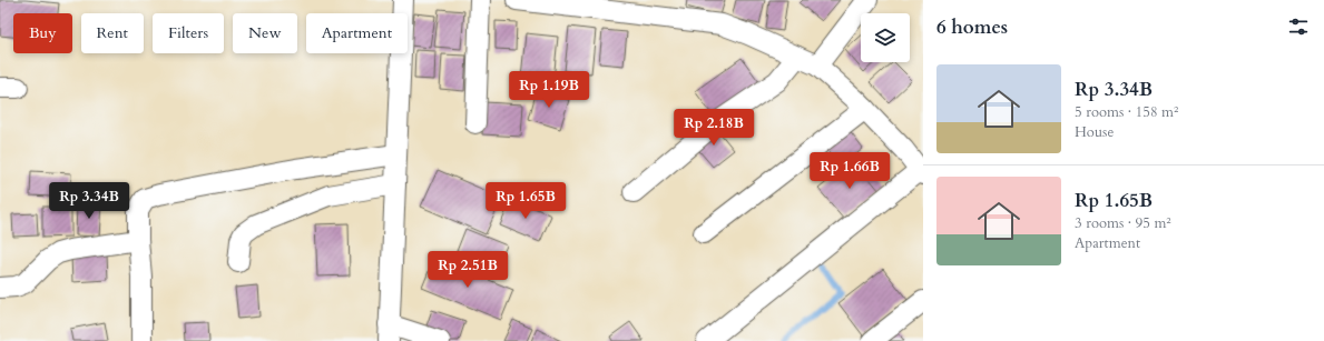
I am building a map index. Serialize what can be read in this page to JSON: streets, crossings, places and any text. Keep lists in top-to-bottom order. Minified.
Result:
{"page":{"heading":"6 homes","chip":["Buy","Rent","Filters","New","Apartment"],"list":[{"name":"Rp 3.34B","note":"5 rooms · 158 m² · House"},{"name":"Rp 1.65B","note":"3 rooms · 95 m² · Apartment"}],"price":["Rp 1.19B","Rp 2.18B","Rp 1.66B","Rp 3.34B","Rp 1.65B","Rp 2.51B"]}}
